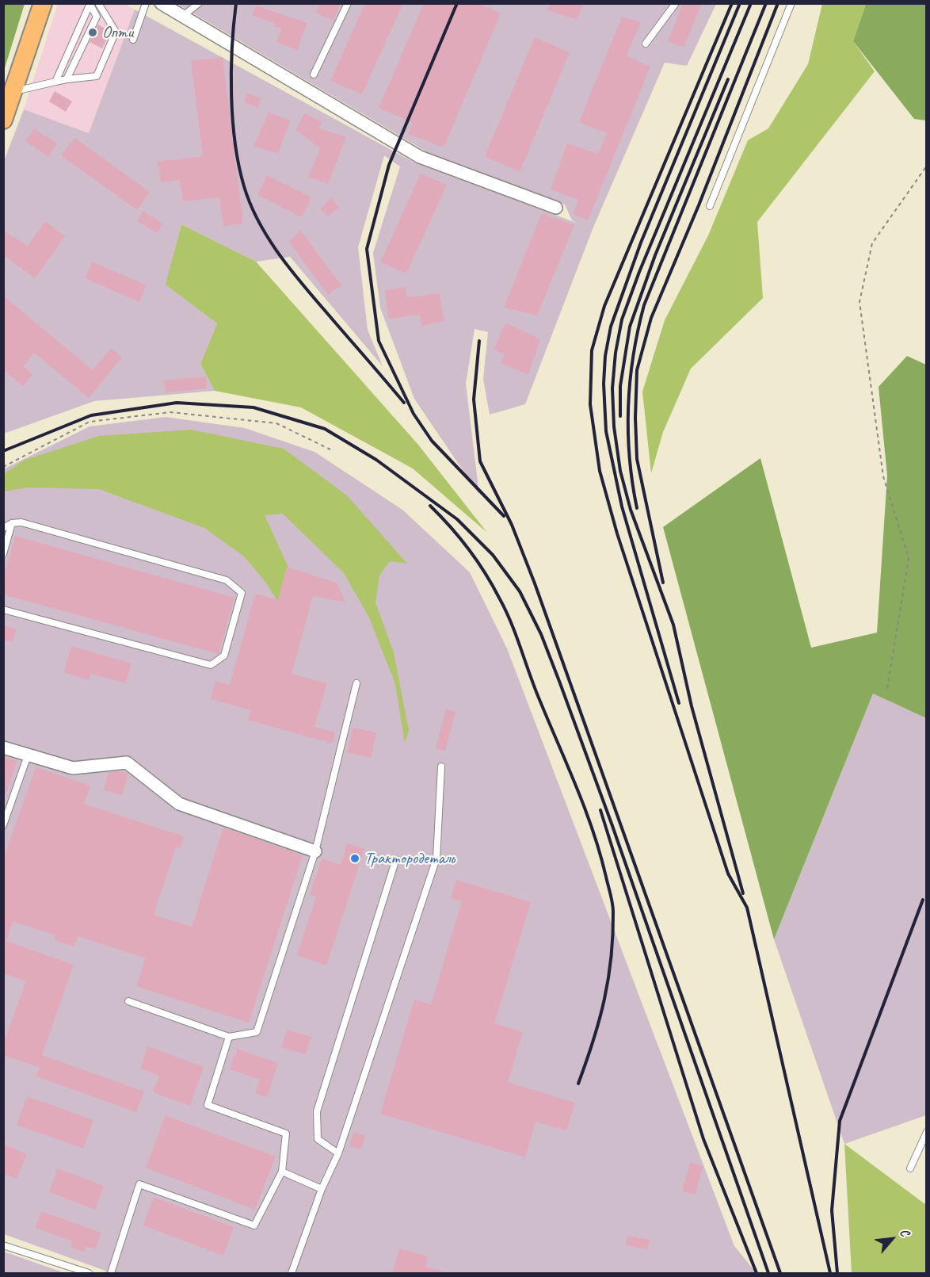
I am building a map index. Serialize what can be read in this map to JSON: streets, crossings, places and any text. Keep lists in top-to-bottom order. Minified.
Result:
{"places":["Опти","Трактородеталь"],"north":"top right"}
